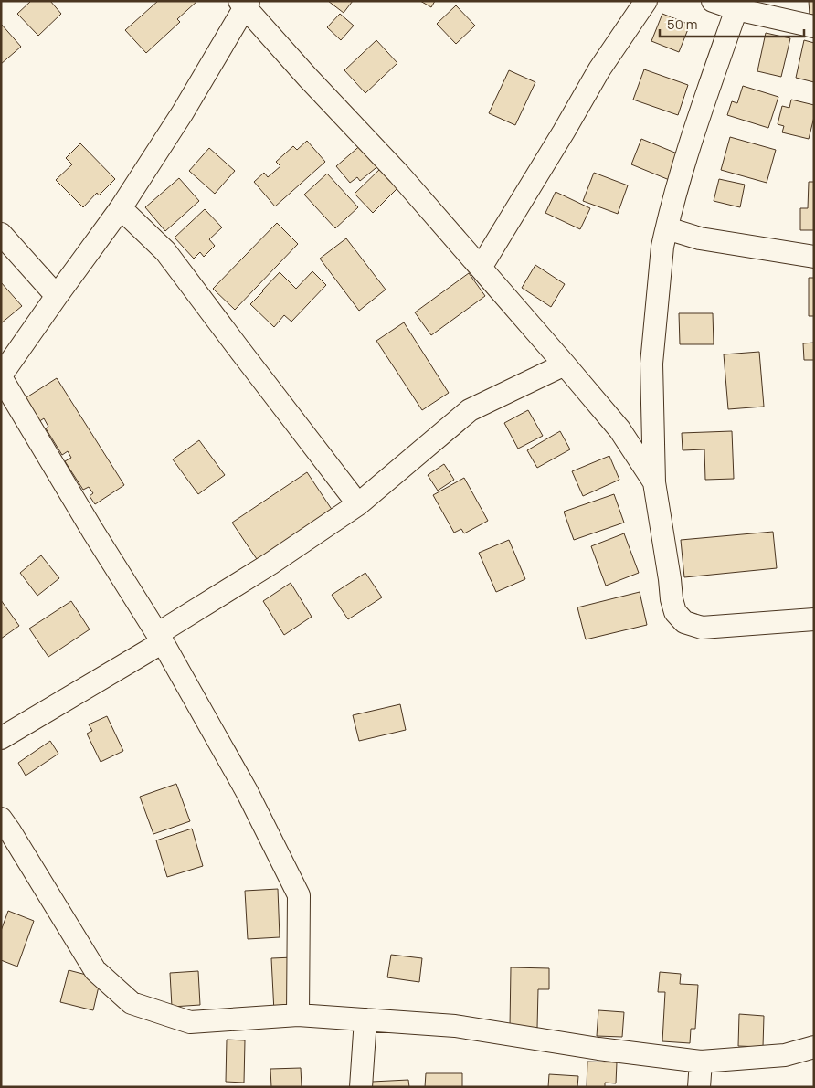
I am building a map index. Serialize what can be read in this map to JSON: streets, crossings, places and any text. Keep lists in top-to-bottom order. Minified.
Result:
{"scale_bar":"50 m"}
